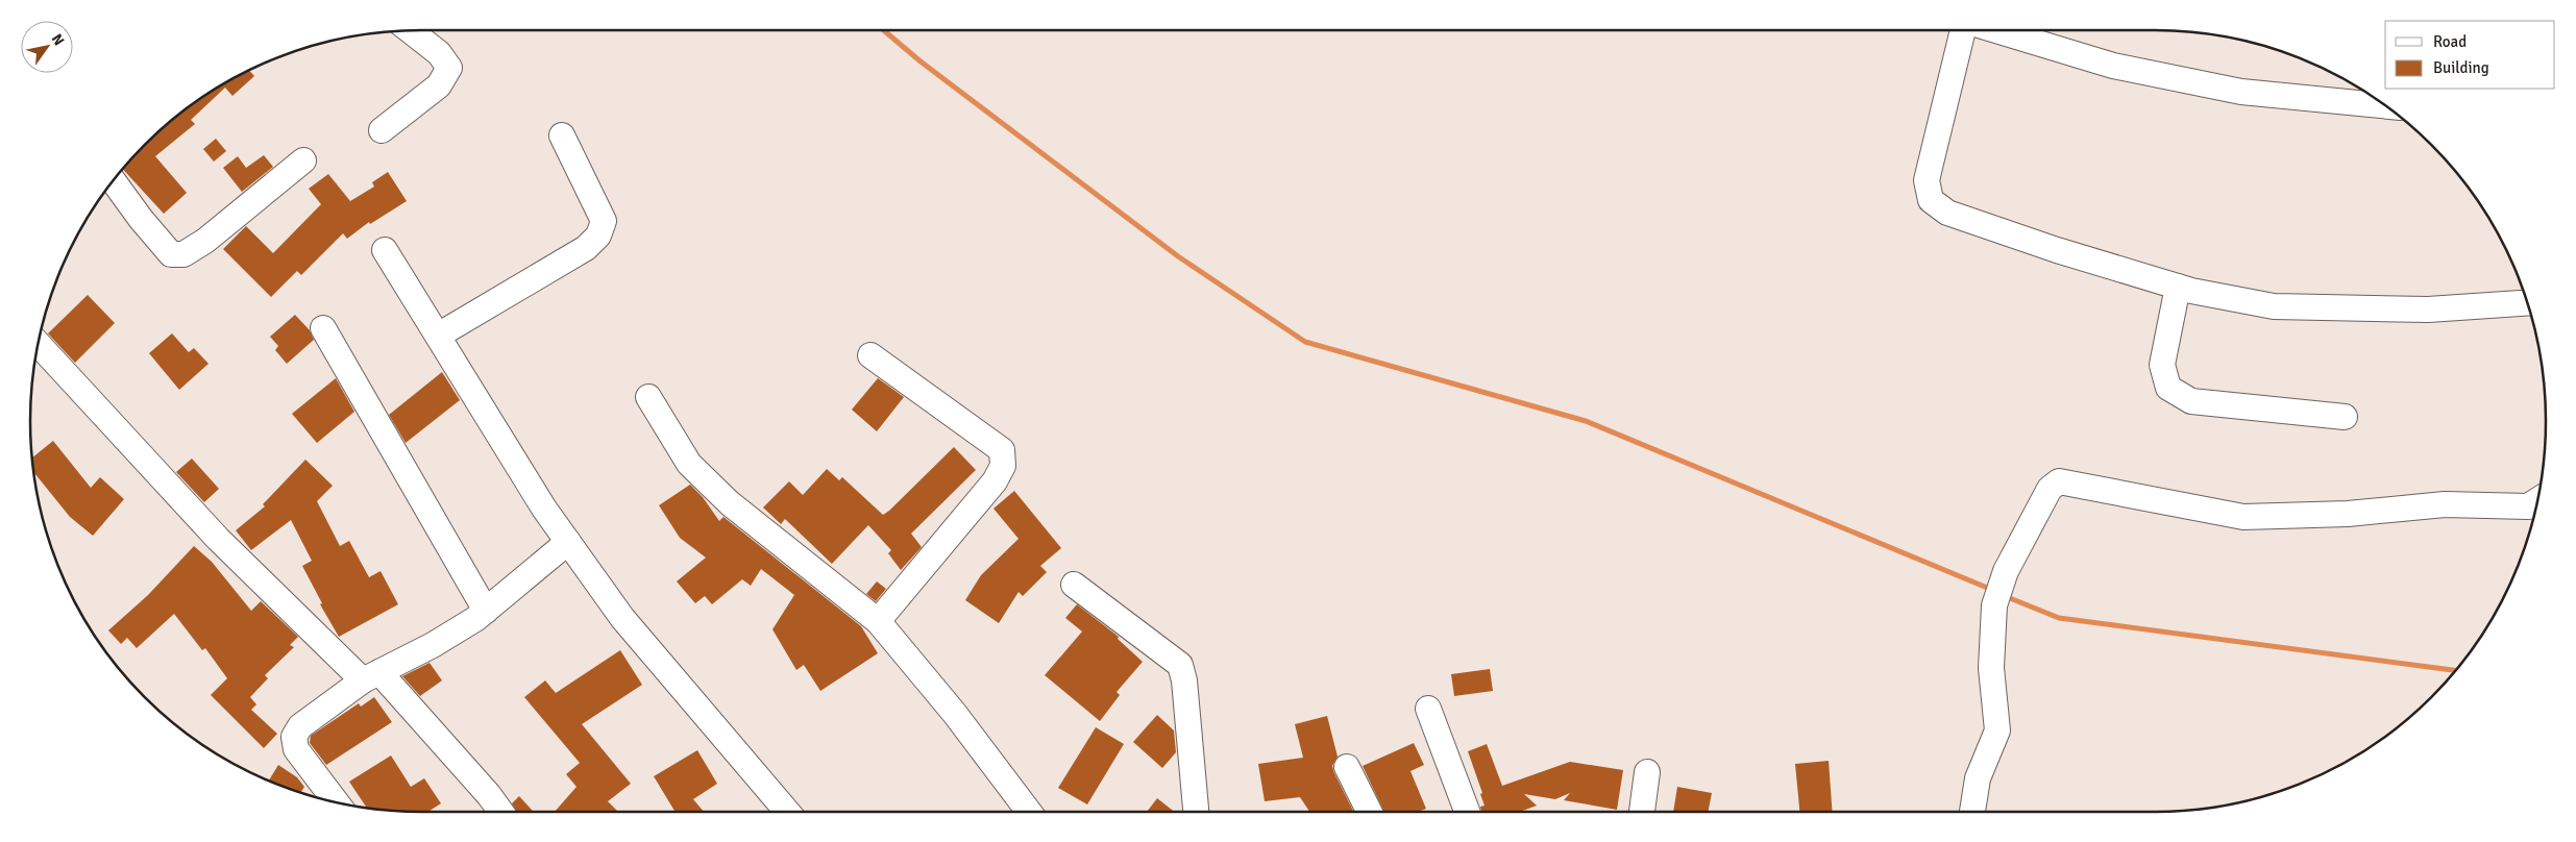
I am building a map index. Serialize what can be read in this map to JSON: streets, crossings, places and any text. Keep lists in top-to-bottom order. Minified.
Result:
{"legend":["Road","Building"],"north":"top right"}
